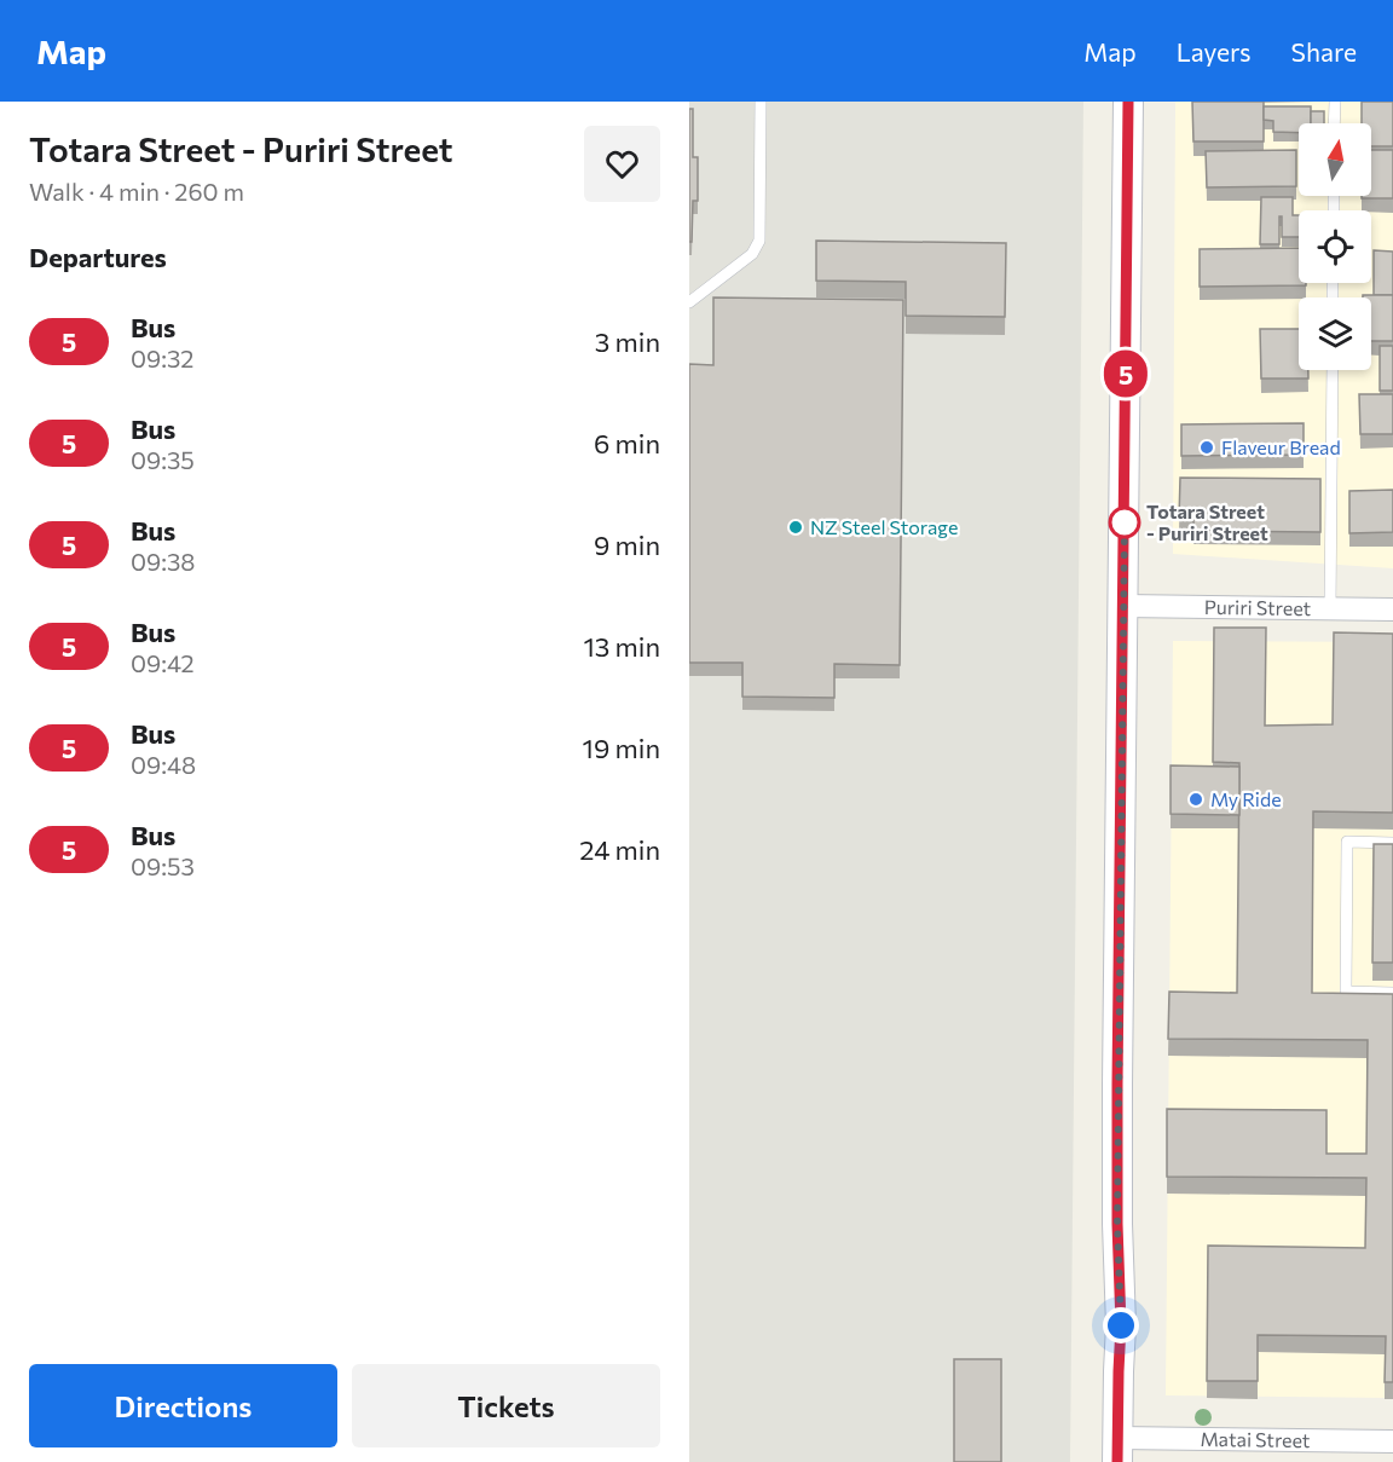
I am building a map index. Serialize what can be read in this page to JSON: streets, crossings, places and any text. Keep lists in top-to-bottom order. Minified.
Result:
{"streets":{"street":["Puriri Street","Matai Street"]},"places":["Flaveur Bread","Totara Street - Puriri Street","NZ Steel Storage","My Ride"],"lines":["bus line 5"],"north":"top","page":{"header":"Map","nav":["Map","Layers","Share"],"heading":[["Totara Street - Puriri Street","Walk · 4 min · 260 m"],"Departures"],"on_map":"5","list":[{"mark":"5","name":"Bus","note":"09:32","value":"3 min"},{"mark":"5","name":"Bus","note":"09:35","value":"6 min"},{"mark":"5","name":"Bus","note":"09:38","value":"9 min"},{"mark":"5","name":"Bus","note":"09:42","value":"13 min"},{"mark":"5","name":"Bus","note":"09:48","value":"19 min"},{"mark":"5","name":"Bus","note":"09:53","value":"24 min"}],"buttons":["Directions","Tickets"]}}
